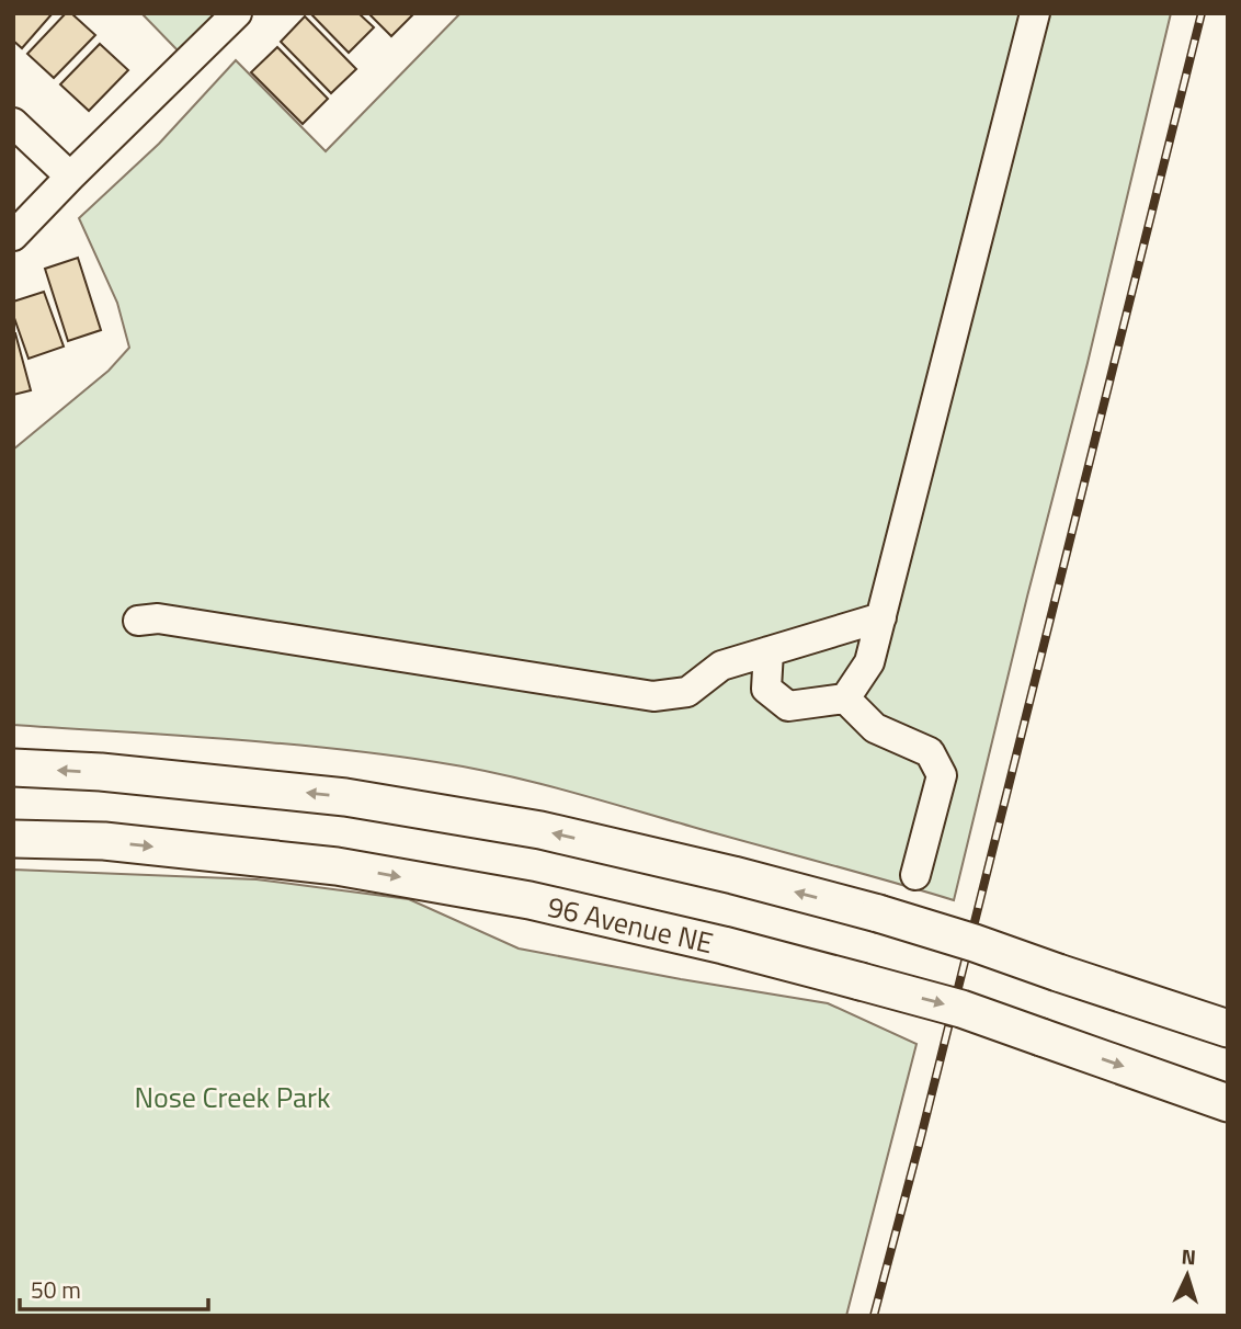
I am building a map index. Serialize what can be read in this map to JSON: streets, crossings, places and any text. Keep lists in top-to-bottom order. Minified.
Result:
{"streets":{"main road":["96 Avenue NE"]},"parks":["Nose Creek Park"],"scale_bar":"50 m","north":"top"}
